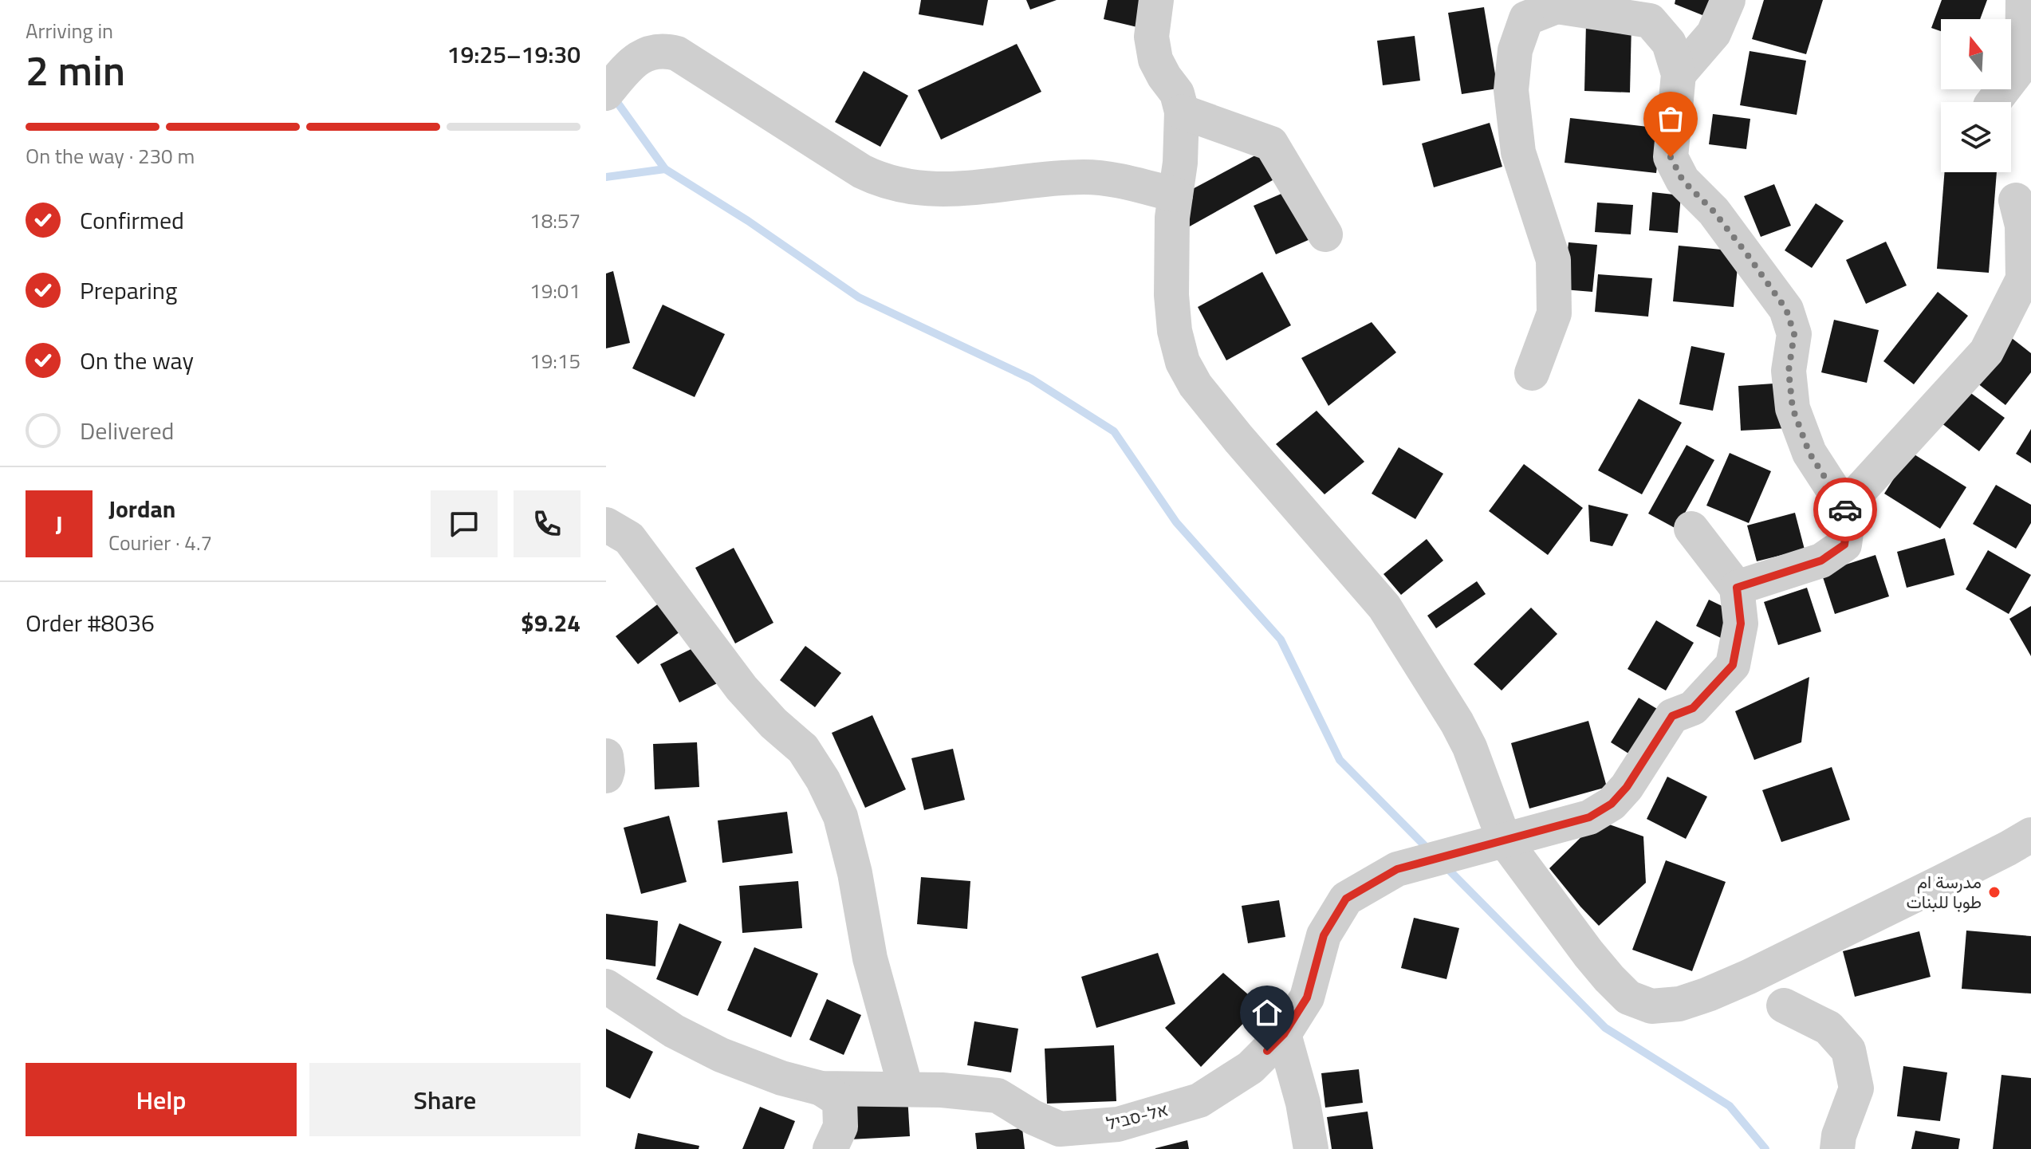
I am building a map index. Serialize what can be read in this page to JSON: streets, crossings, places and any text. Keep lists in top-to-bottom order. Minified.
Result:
{"streets":{"street":["אל-סביל"]},"places":["مدرسة ام طوبا للبنات"],"north":"top","page":{"heading":["2 min","Arriving in","19:25–19:30"],"panel":["Jordan","Courier · 4.7","Order #8036","$9.24"],"bar":"On the way · 230 m","list":[["Confirmed","18:57"],["Preparing","19:01"],["On the way","19:15"],"Delivered"],"round":"J","buttons":["Help","Share"]}}
